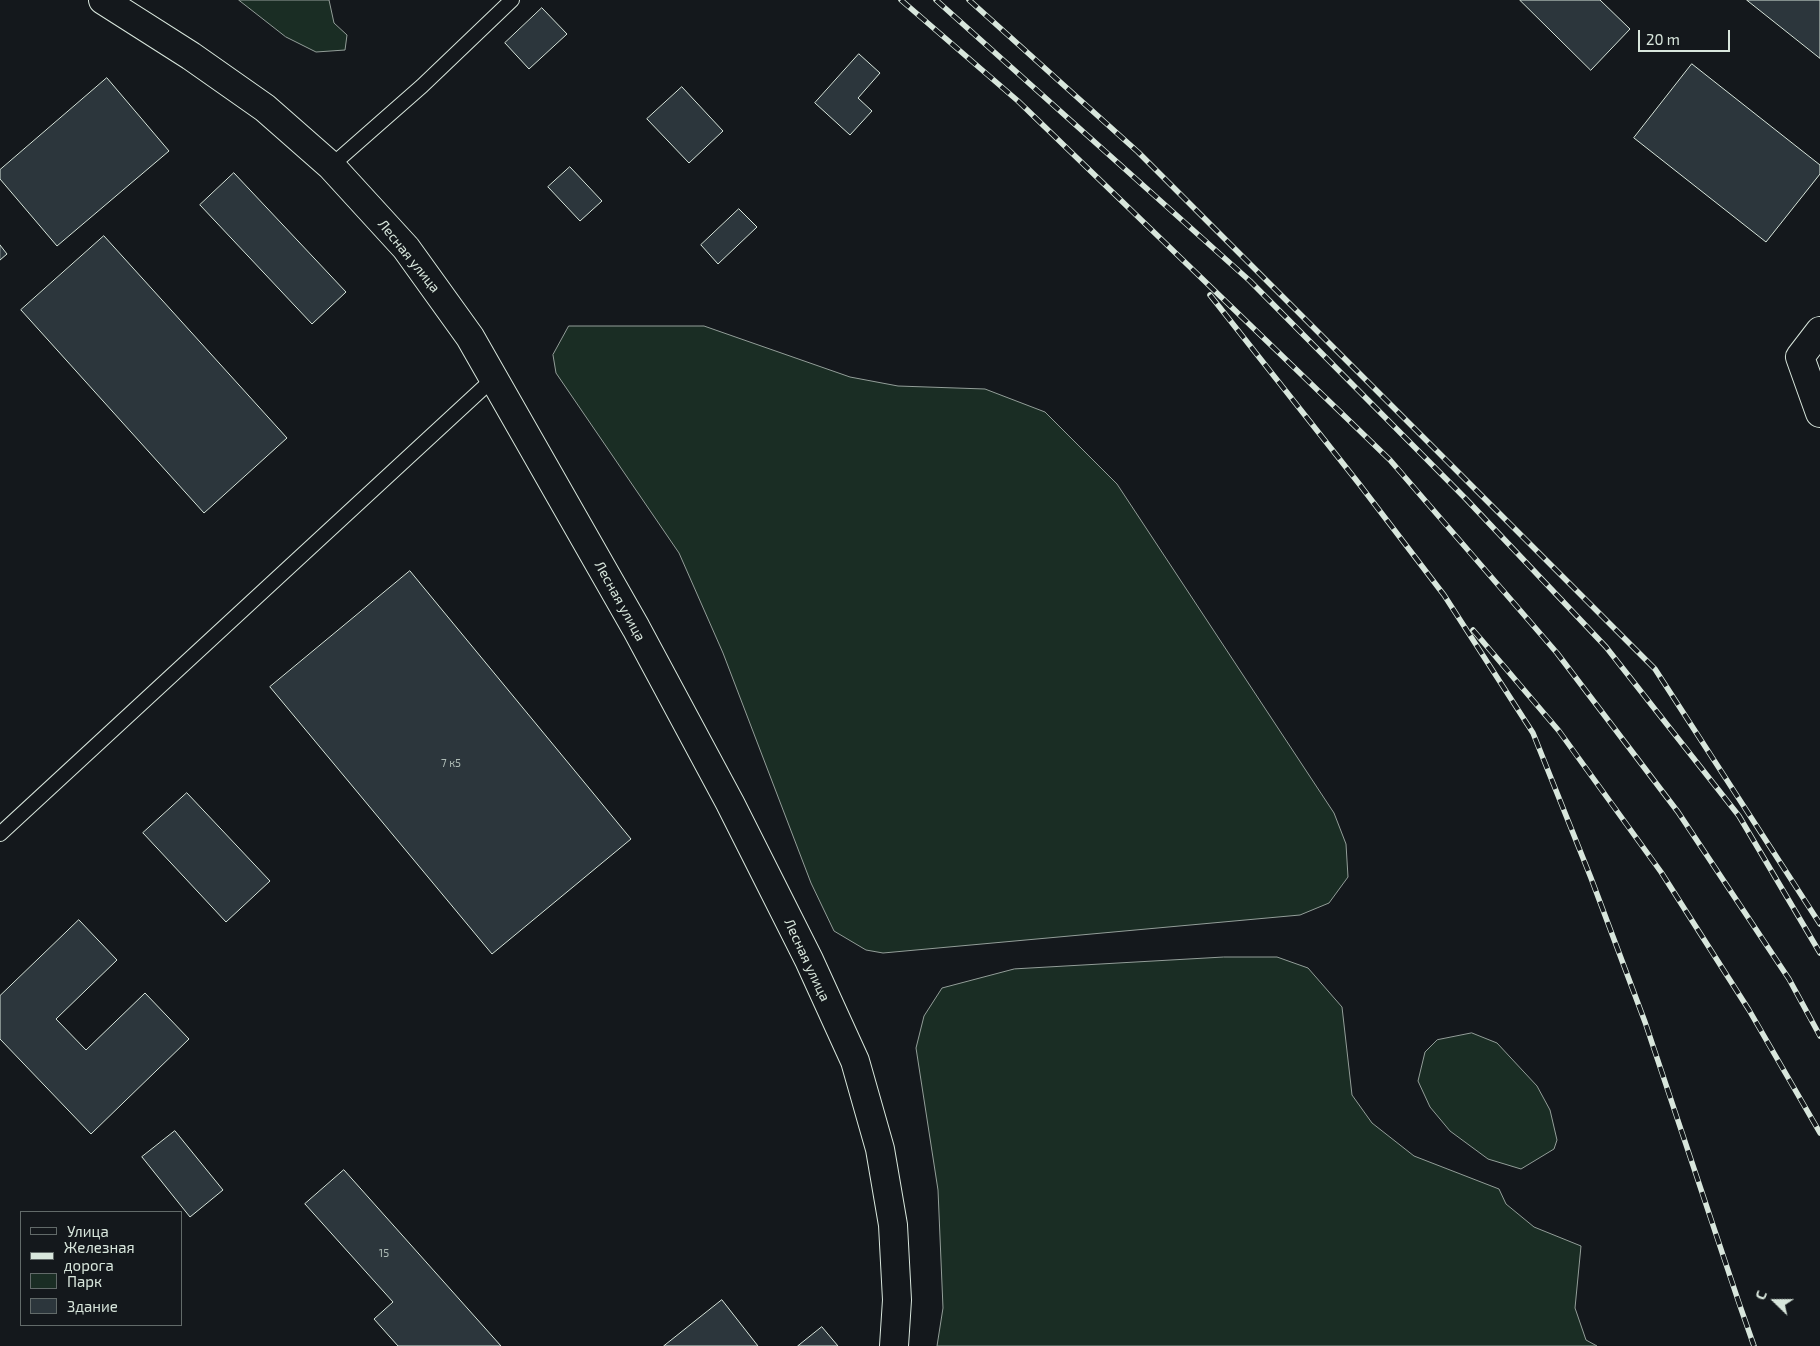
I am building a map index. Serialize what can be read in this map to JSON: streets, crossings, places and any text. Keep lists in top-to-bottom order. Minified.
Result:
{"streets":{"street":["Лесная улица"]},"house_numbers":["7 к5","15"],"legend":["Улица","Железная дорога","Парк","Здание"],"scale_bar":"20 m","north":"left"}
